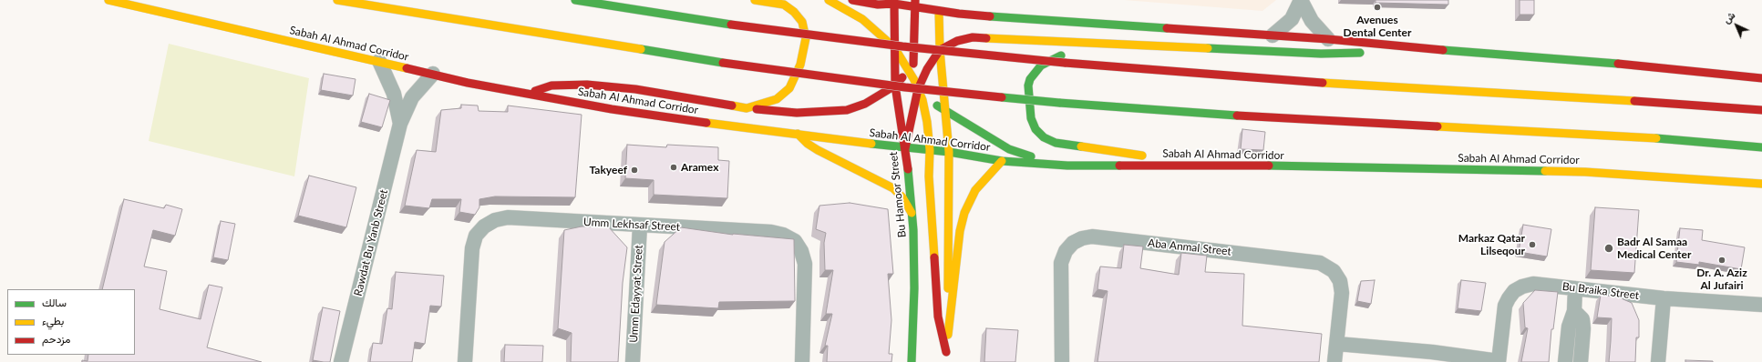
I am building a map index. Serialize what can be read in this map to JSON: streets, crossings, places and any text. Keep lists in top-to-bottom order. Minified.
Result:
{"streets":{"main road":["Sabah Al Ahmad Corridor","Bu Hamoor Street"],"street":["Umm Lekhsaf Street","Rawdat Bu Yanb Street","Aba Anmal Street","Bu Braika Street","Umm Edayyat Street"]},"crossings":[["Sabah Al Ahmad Corridor","Bu Hamoor Street"],["Sabah Al Ahmad Corridor","Rawdat Bu Yanb Street"],["Umm Lekhsaf Street","Umm Edayyat Street"],["Aba Anmal Street","Bu Braika Street"]],"places":["Avenues Dental Center","Aramex","Takyeef","Markaz Qatar Lilseqour","Badr Al Samaa Medical Center","Dr. A. Aziz Al Jufairi"],"legend":["سالك","بطيء","مزدحم"],"north":"top left"}
